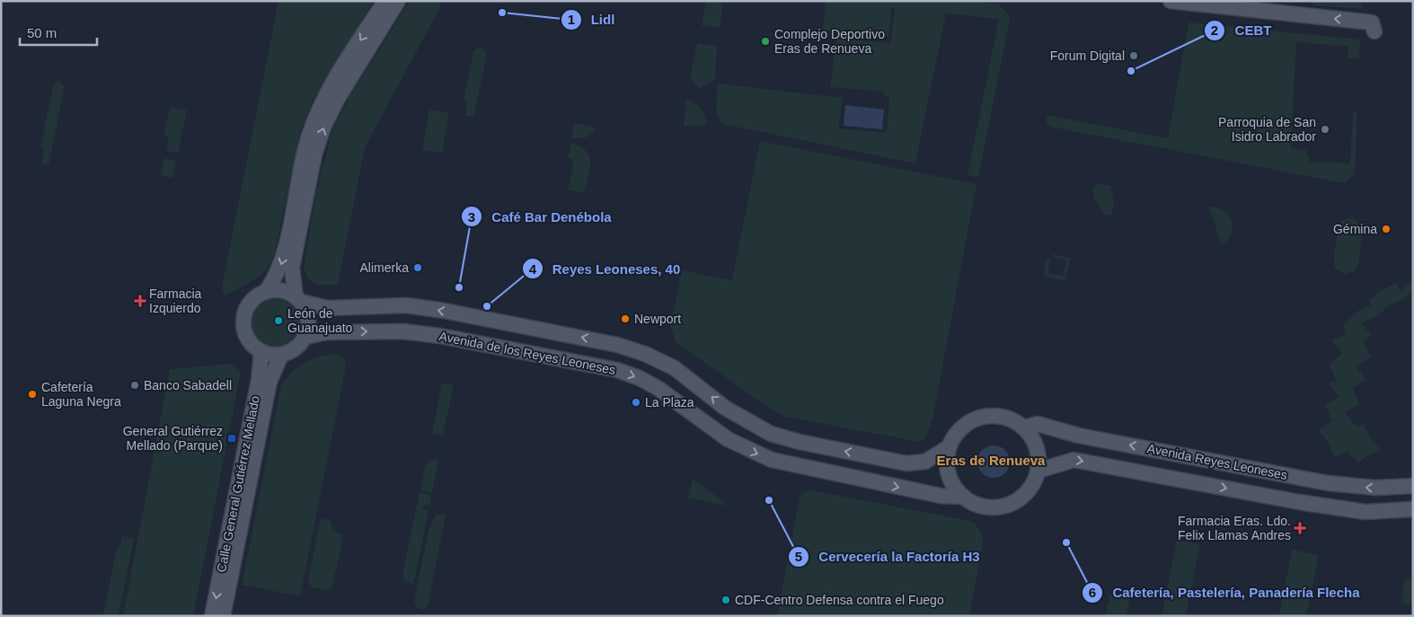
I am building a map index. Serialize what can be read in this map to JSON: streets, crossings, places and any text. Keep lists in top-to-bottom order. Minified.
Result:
{"streets":{"main road":["Avenida de los Reyes Leoneses","Avenida Reyes Leoneses","Calle General Gutiérrez Mellado"]},"crossings":[["Avenida de los Reyes Leoneses","Avenida Reyes Leoneses"],["Avenida de los Reyes Leoneses","Calle General Gutiérrez Mellado"]],"districts":["Eras de Renueva"],"places":{"other":["Lidl","Complejo Deportivo Eras de Renueva","Forum Digital","CEBT","Parroquia de San Isidro Labrador","Gémina","Alimerka","Café Bar Denébola","Reyes Leoneses, 40","Newport","León de Guanajuato","Banco Sabadell","Cafetería Laguna Negra","La Plaza","Cervecería la Factoría H3","Cafetería, Pastelería, Panadería Flecha","CDF-Centro Defensa contra el Fuego"],"health":["Farmacia Izquierdo","Farmacia Eras. Ldo. Felix Llamas Andres"],"transit":["General Gutiérrez Mellado (Parque)"]},"scale_bar":"50 m"}
